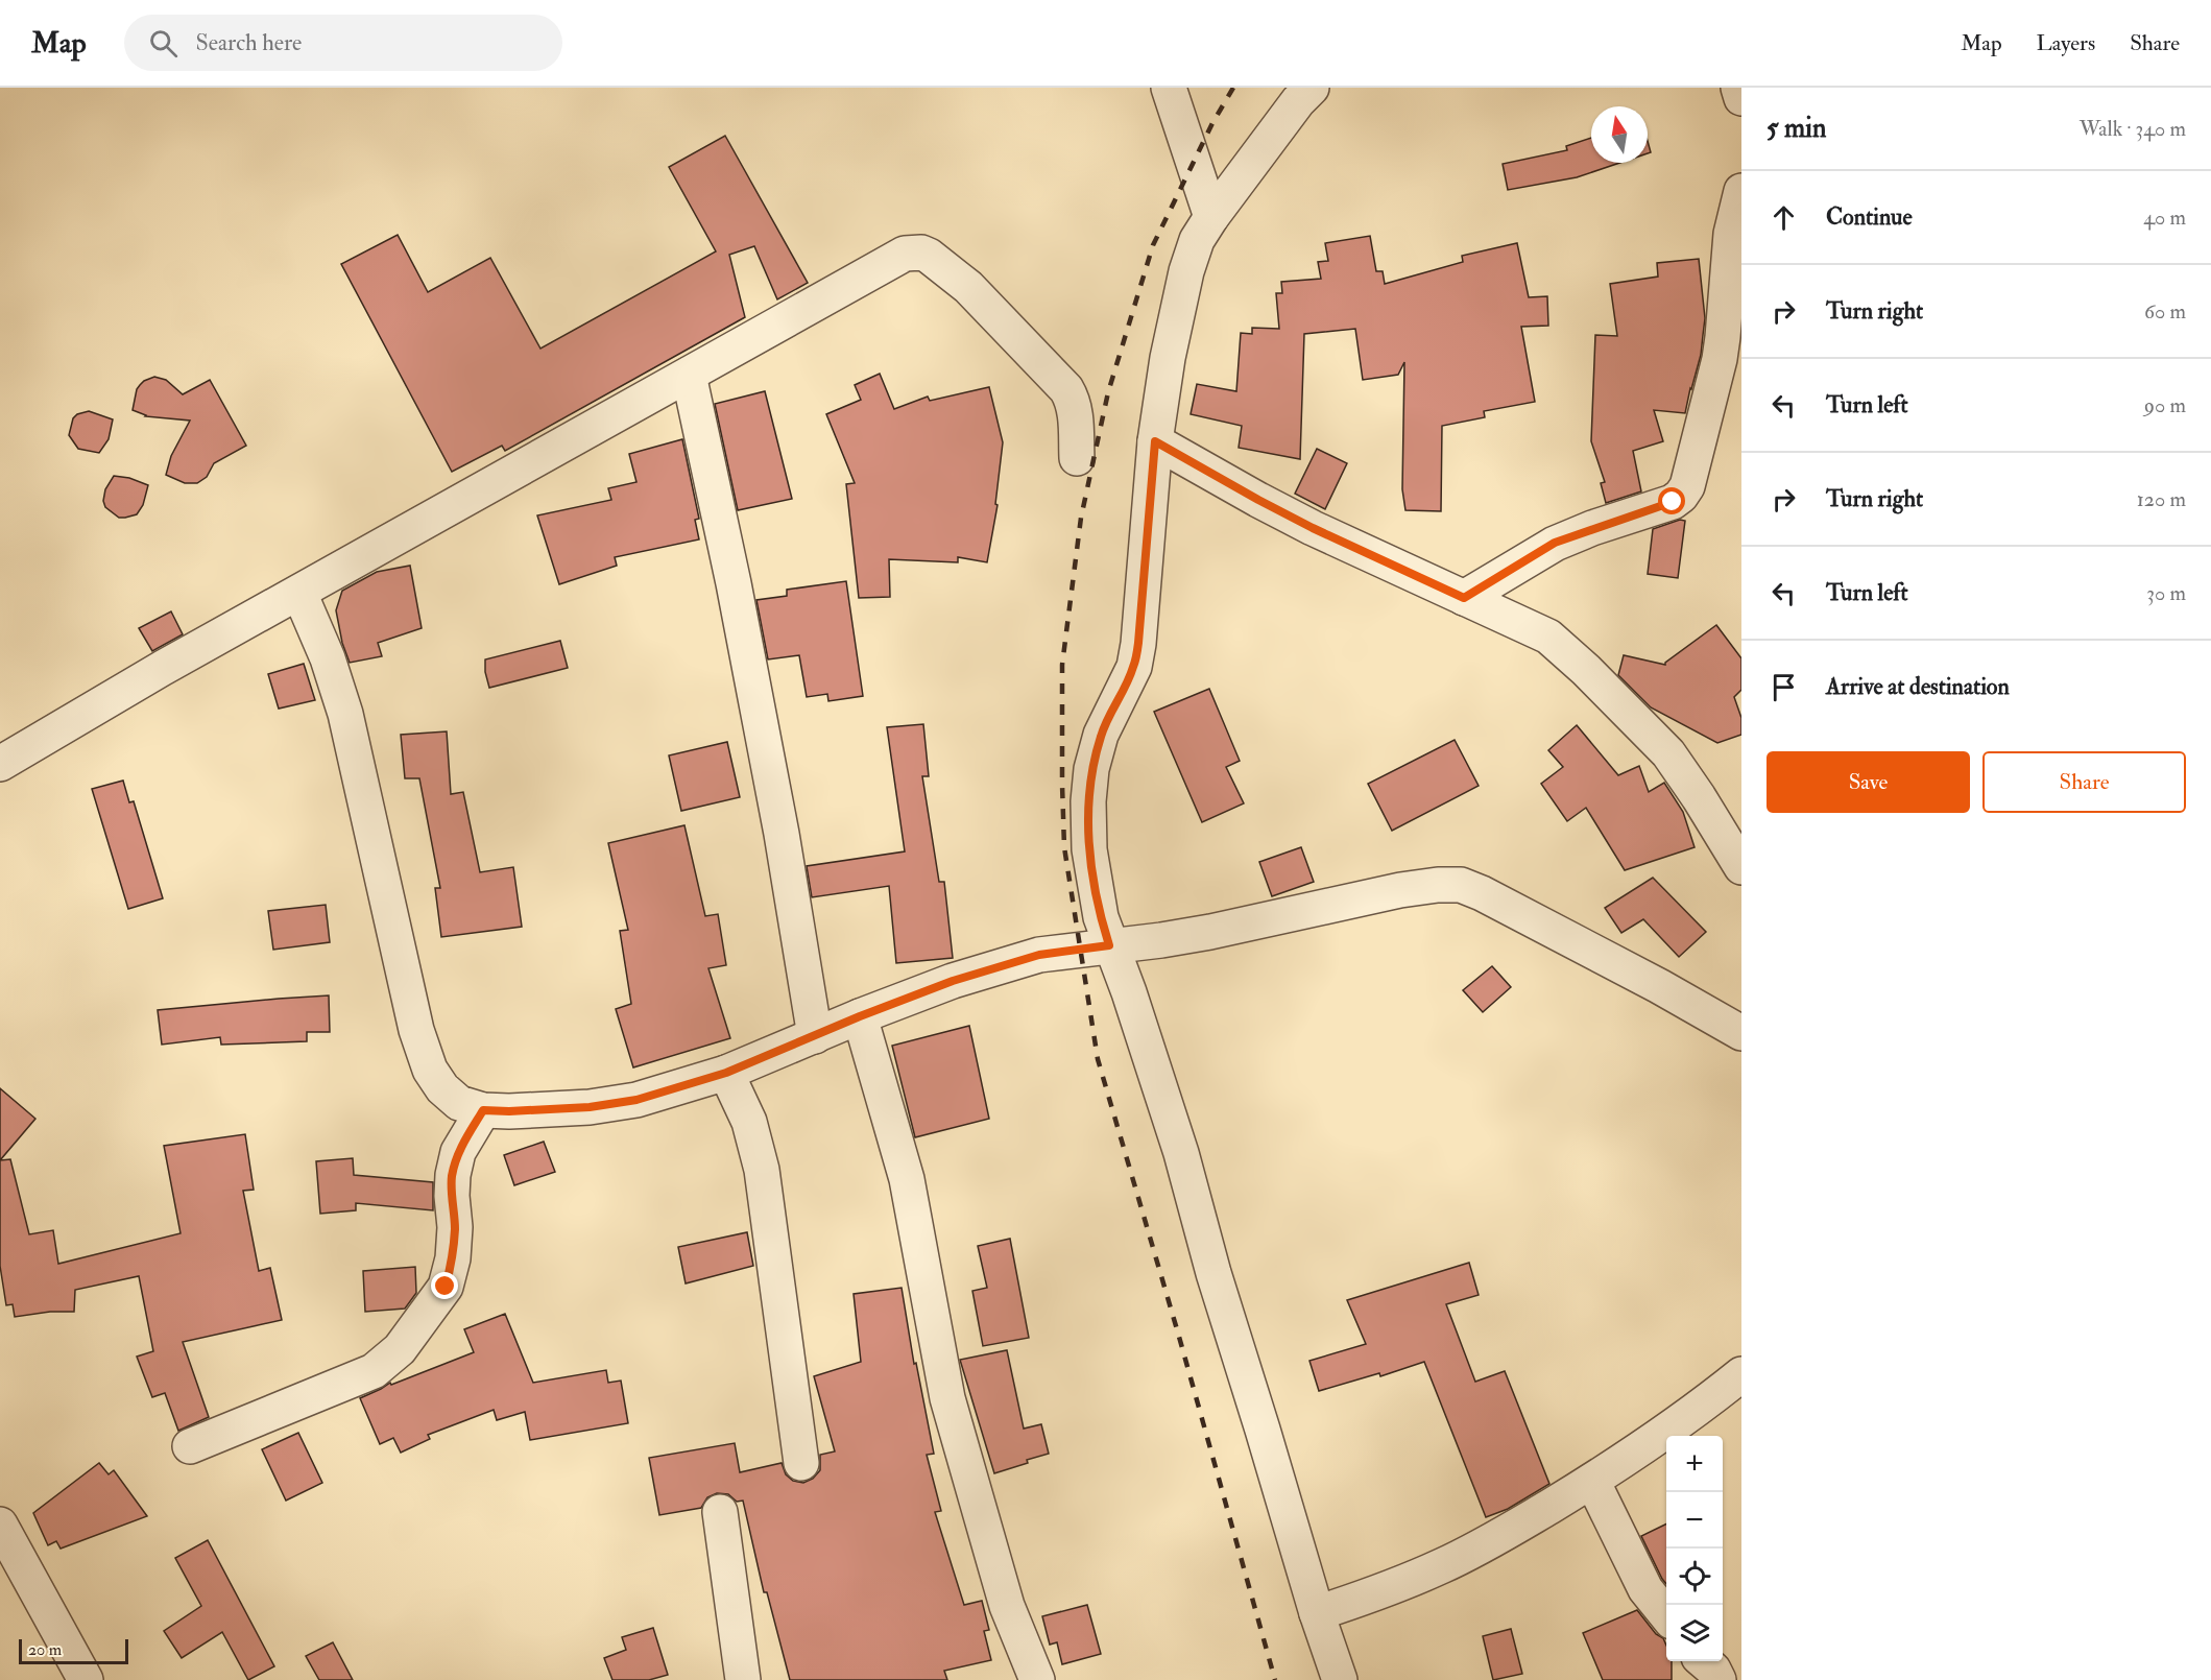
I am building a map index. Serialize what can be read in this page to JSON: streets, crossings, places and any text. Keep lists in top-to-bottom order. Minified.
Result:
{"scale_bar":"20 m","north":"top","page":{"header":"Map","search":"Search here","nav":["Map","Layers","Share"],"heading":["5 min","Walk · 340 m"],"list":[["Continue","40 m"],["Turn right","60 m"],["Turn left","90 m"],["Turn right","120 m"],["Turn left","30 m"],"Arrive at destination"],"buttons":["Save","Share"],"map_buttons":["+","−"],"scale":"20 m"}}
